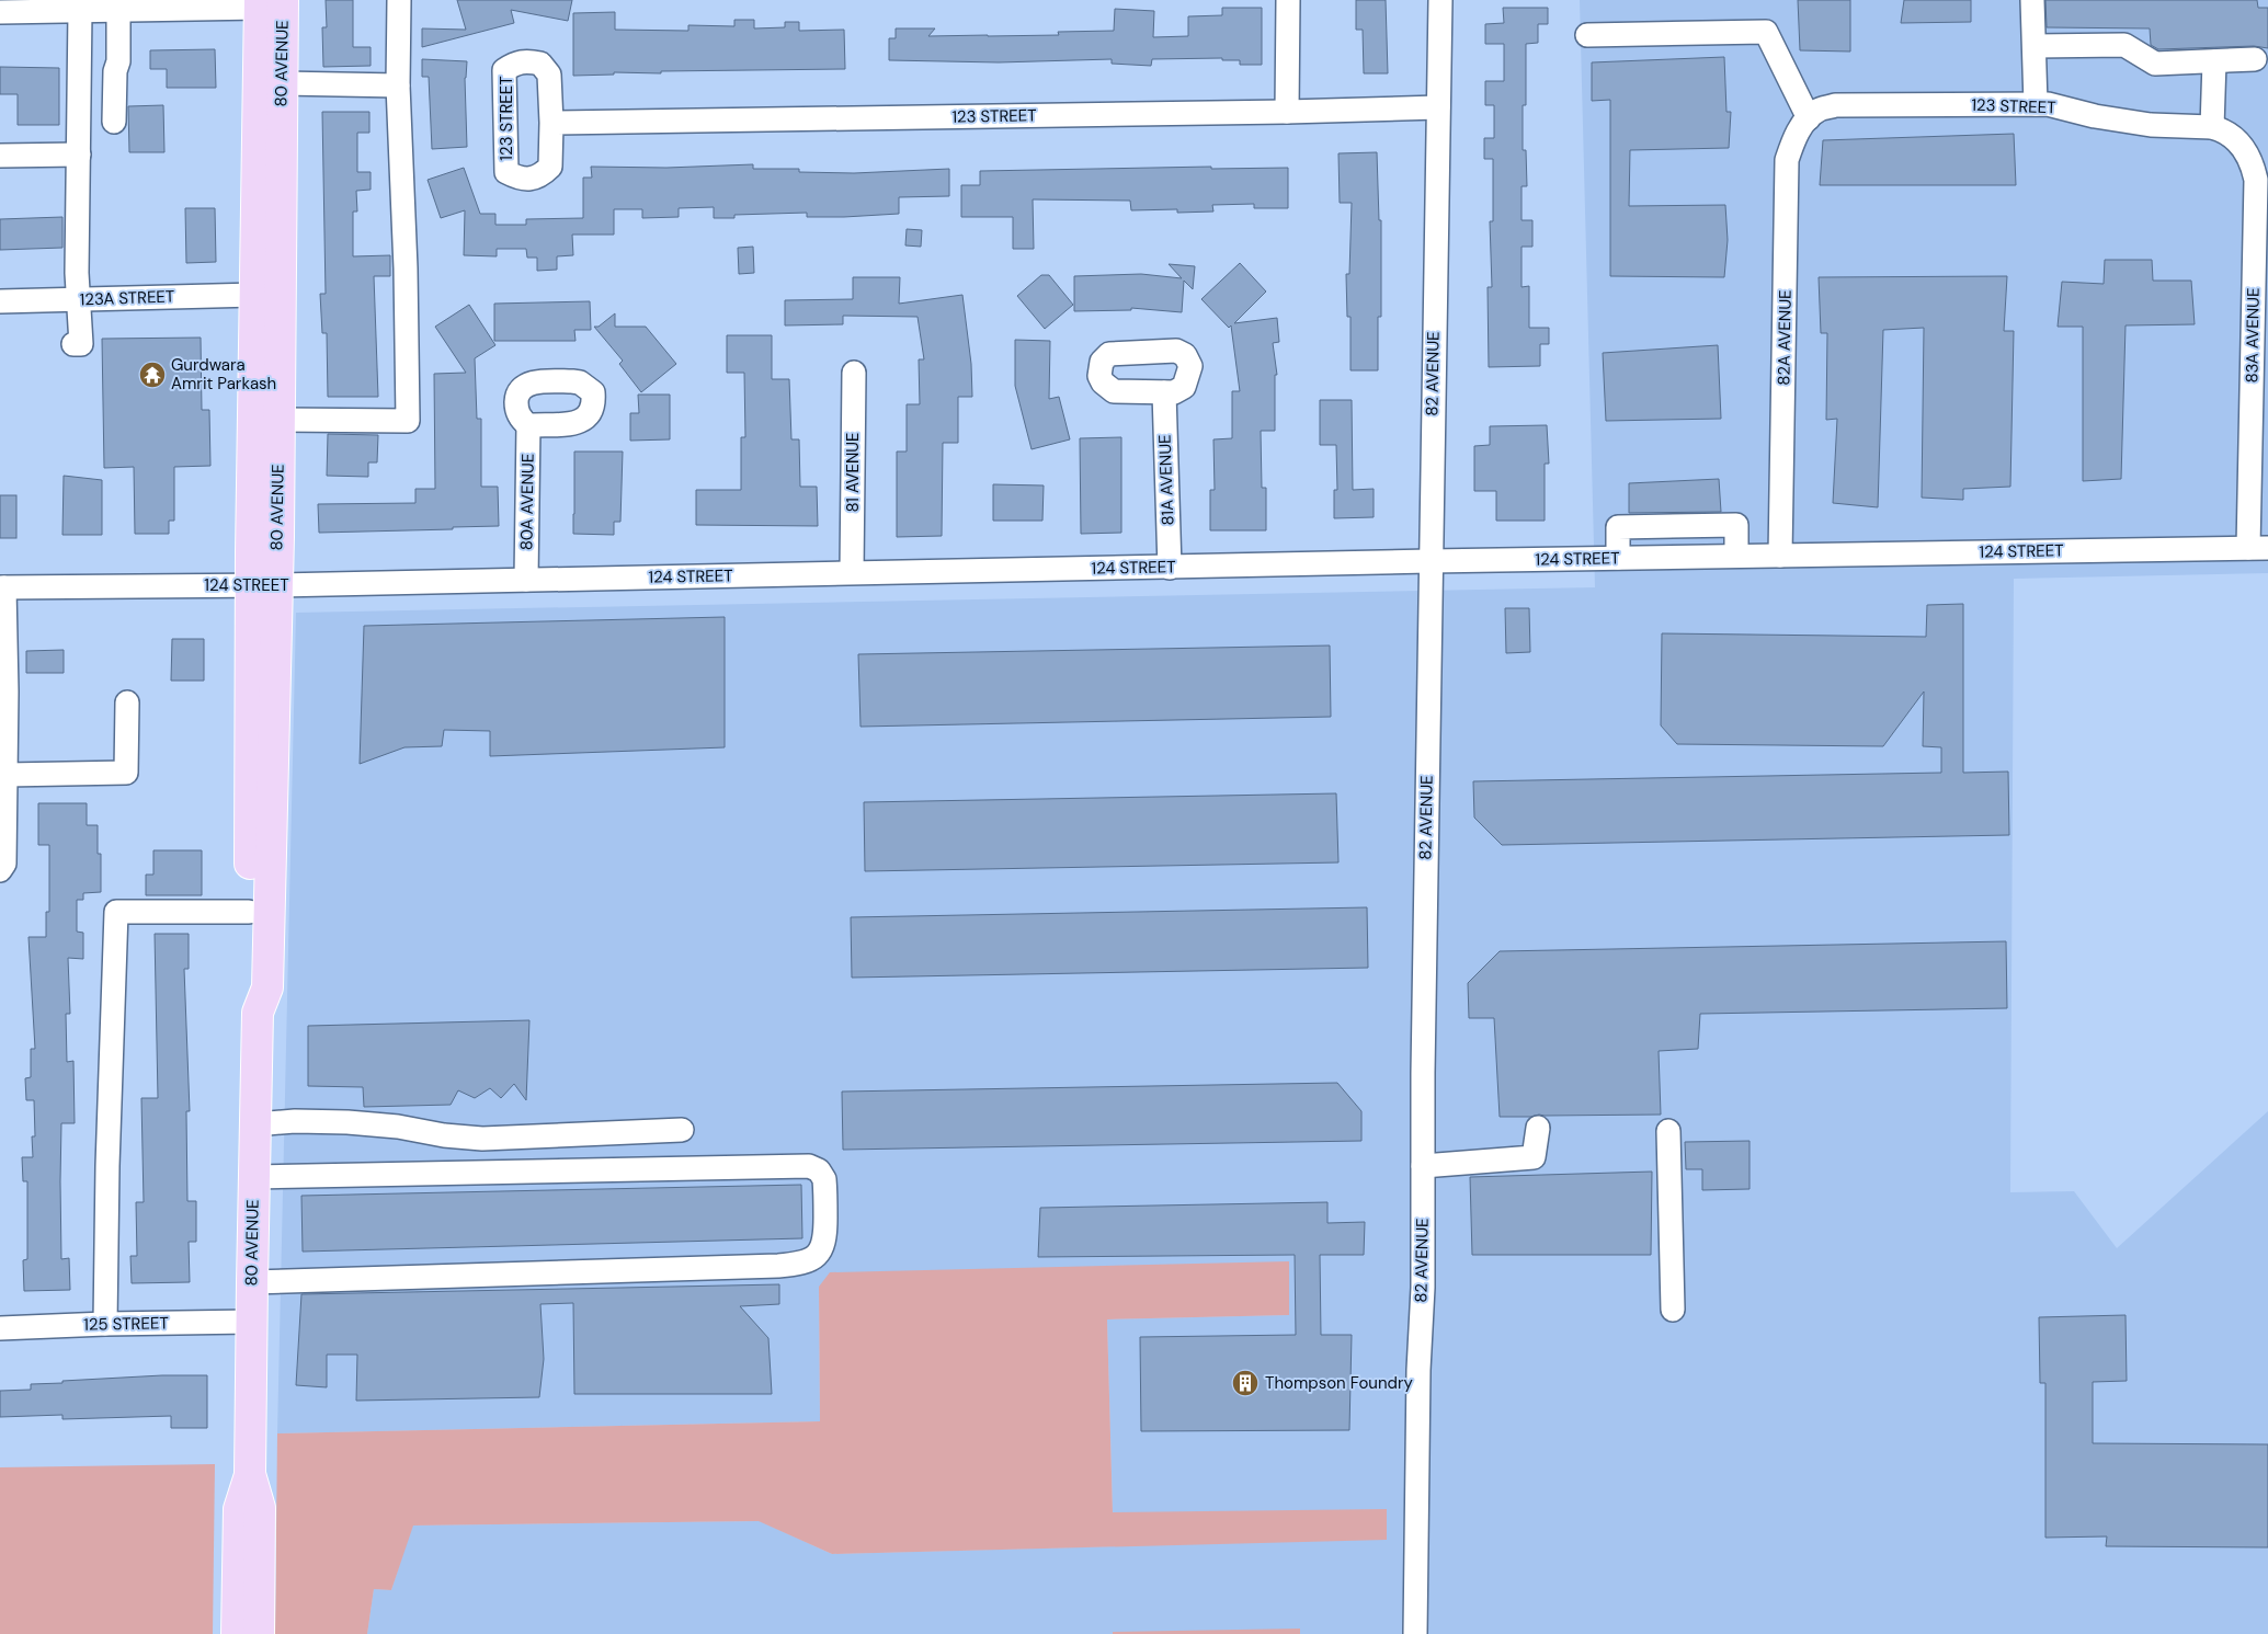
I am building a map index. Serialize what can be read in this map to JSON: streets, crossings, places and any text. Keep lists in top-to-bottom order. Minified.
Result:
{"streets":{"main road":["80 AVENUE"],"street":["123 STREET","123A STREET","83A AVENUE","82A AVENUE","82 AVENUE","81 AVENUE","81A AVENUE","80A AVENUE","124 STREET","125 STREET"]},"crossings":[["80 AVENUE","123A STREET"],["80 AVENUE","124 STREET"],["80 AVENUE","125 STREET"],["123 STREET","83A AVENUE"],["123 STREET","82A AVENUE"],["123 STREET","82 AVENUE"],["83A AVENUE","124 STREET"],["82A AVENUE","124 STREET"],["82 AVENUE","124 STREET"],["81 AVENUE","124 STREET"],["81A AVENUE","124 STREET"],["80A AVENUE","124 STREET"]],"places":{"temple":["Gurdwara Amrit Parkash"],"building":["Thompson Foundry"]}}
